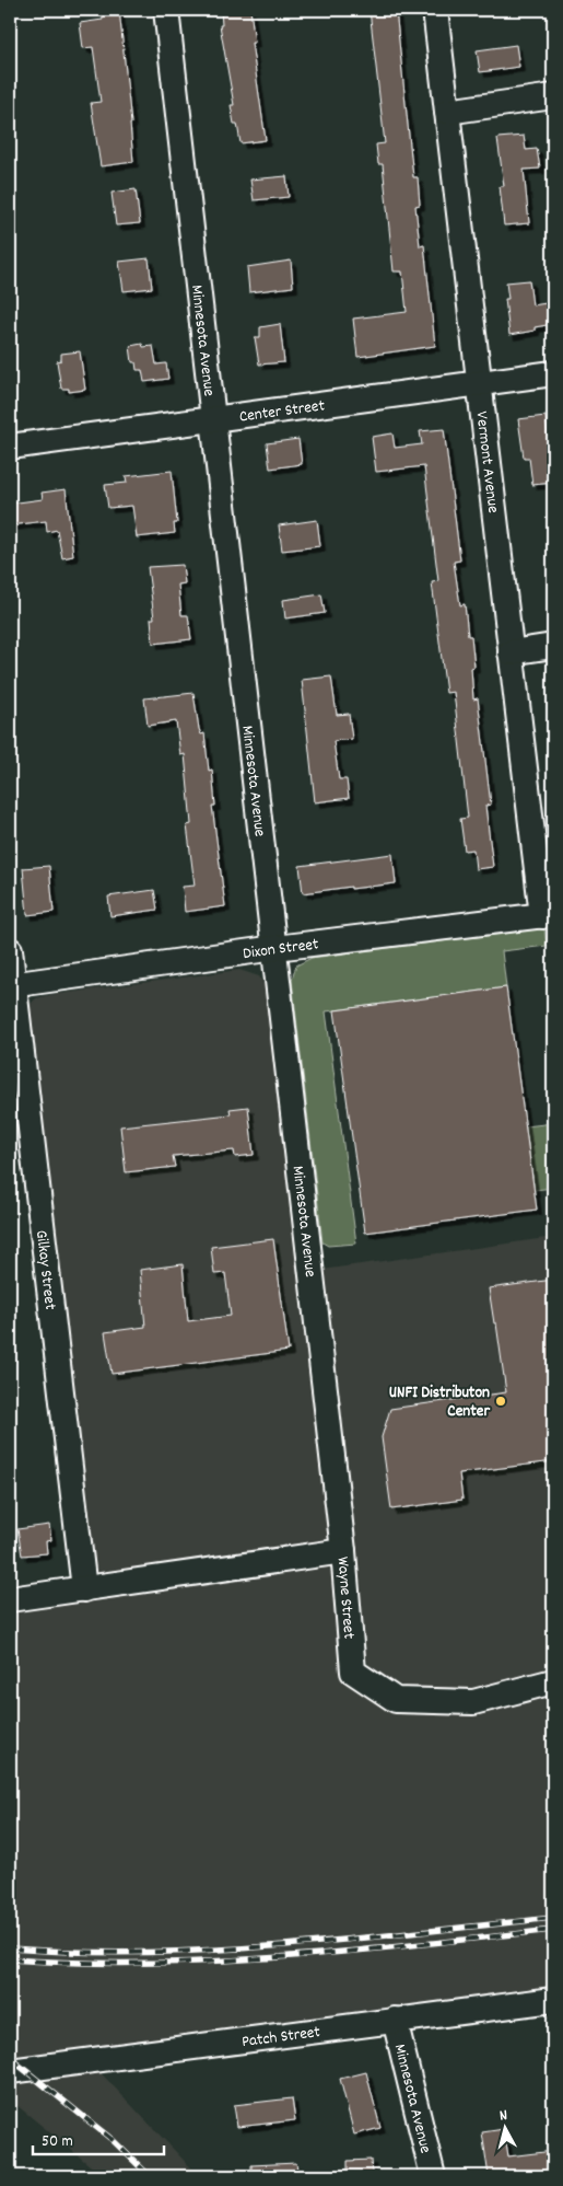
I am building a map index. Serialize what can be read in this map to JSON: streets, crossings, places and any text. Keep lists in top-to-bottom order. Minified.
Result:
{"streets":{"street":["Minnesota Avenue","Center Street","Vermont Avenue","Dixon Street","Gilkay Street","Wayne Street","Patch Street"]},"crossings":[["Minnesota Avenue","Center Street"],["Minnesota Avenue","Dixon Street"],["Minnesota Avenue","Wayne Street"],["Minnesota Avenue","Patch Street"],["Center Street","Vermont Avenue"],["Vermont Avenue","Dixon Street"],["Dixon Street","Gilkay Street"],["Gilkay Street","Wayne Street"]],"places":["UNFI Distributon Center"],"scale_bar":"50 m","north":"top"}
